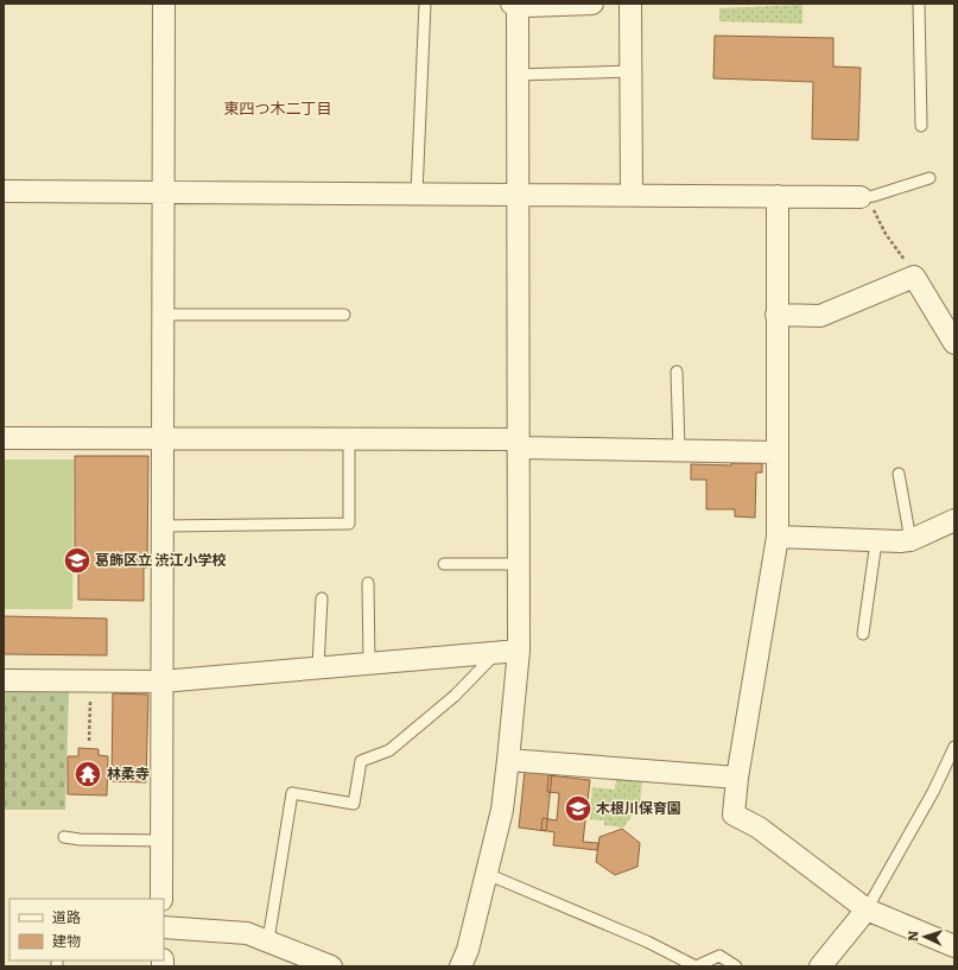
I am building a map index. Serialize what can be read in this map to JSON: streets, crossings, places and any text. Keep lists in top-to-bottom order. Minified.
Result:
{"districts":["東四つ木二丁目"],"places":{"school or university":["葛飾区立 渋江小学校","木根川保育園"],"temple":["林柔寺"]},"legend":["道路","建物"],"north":"left"}
